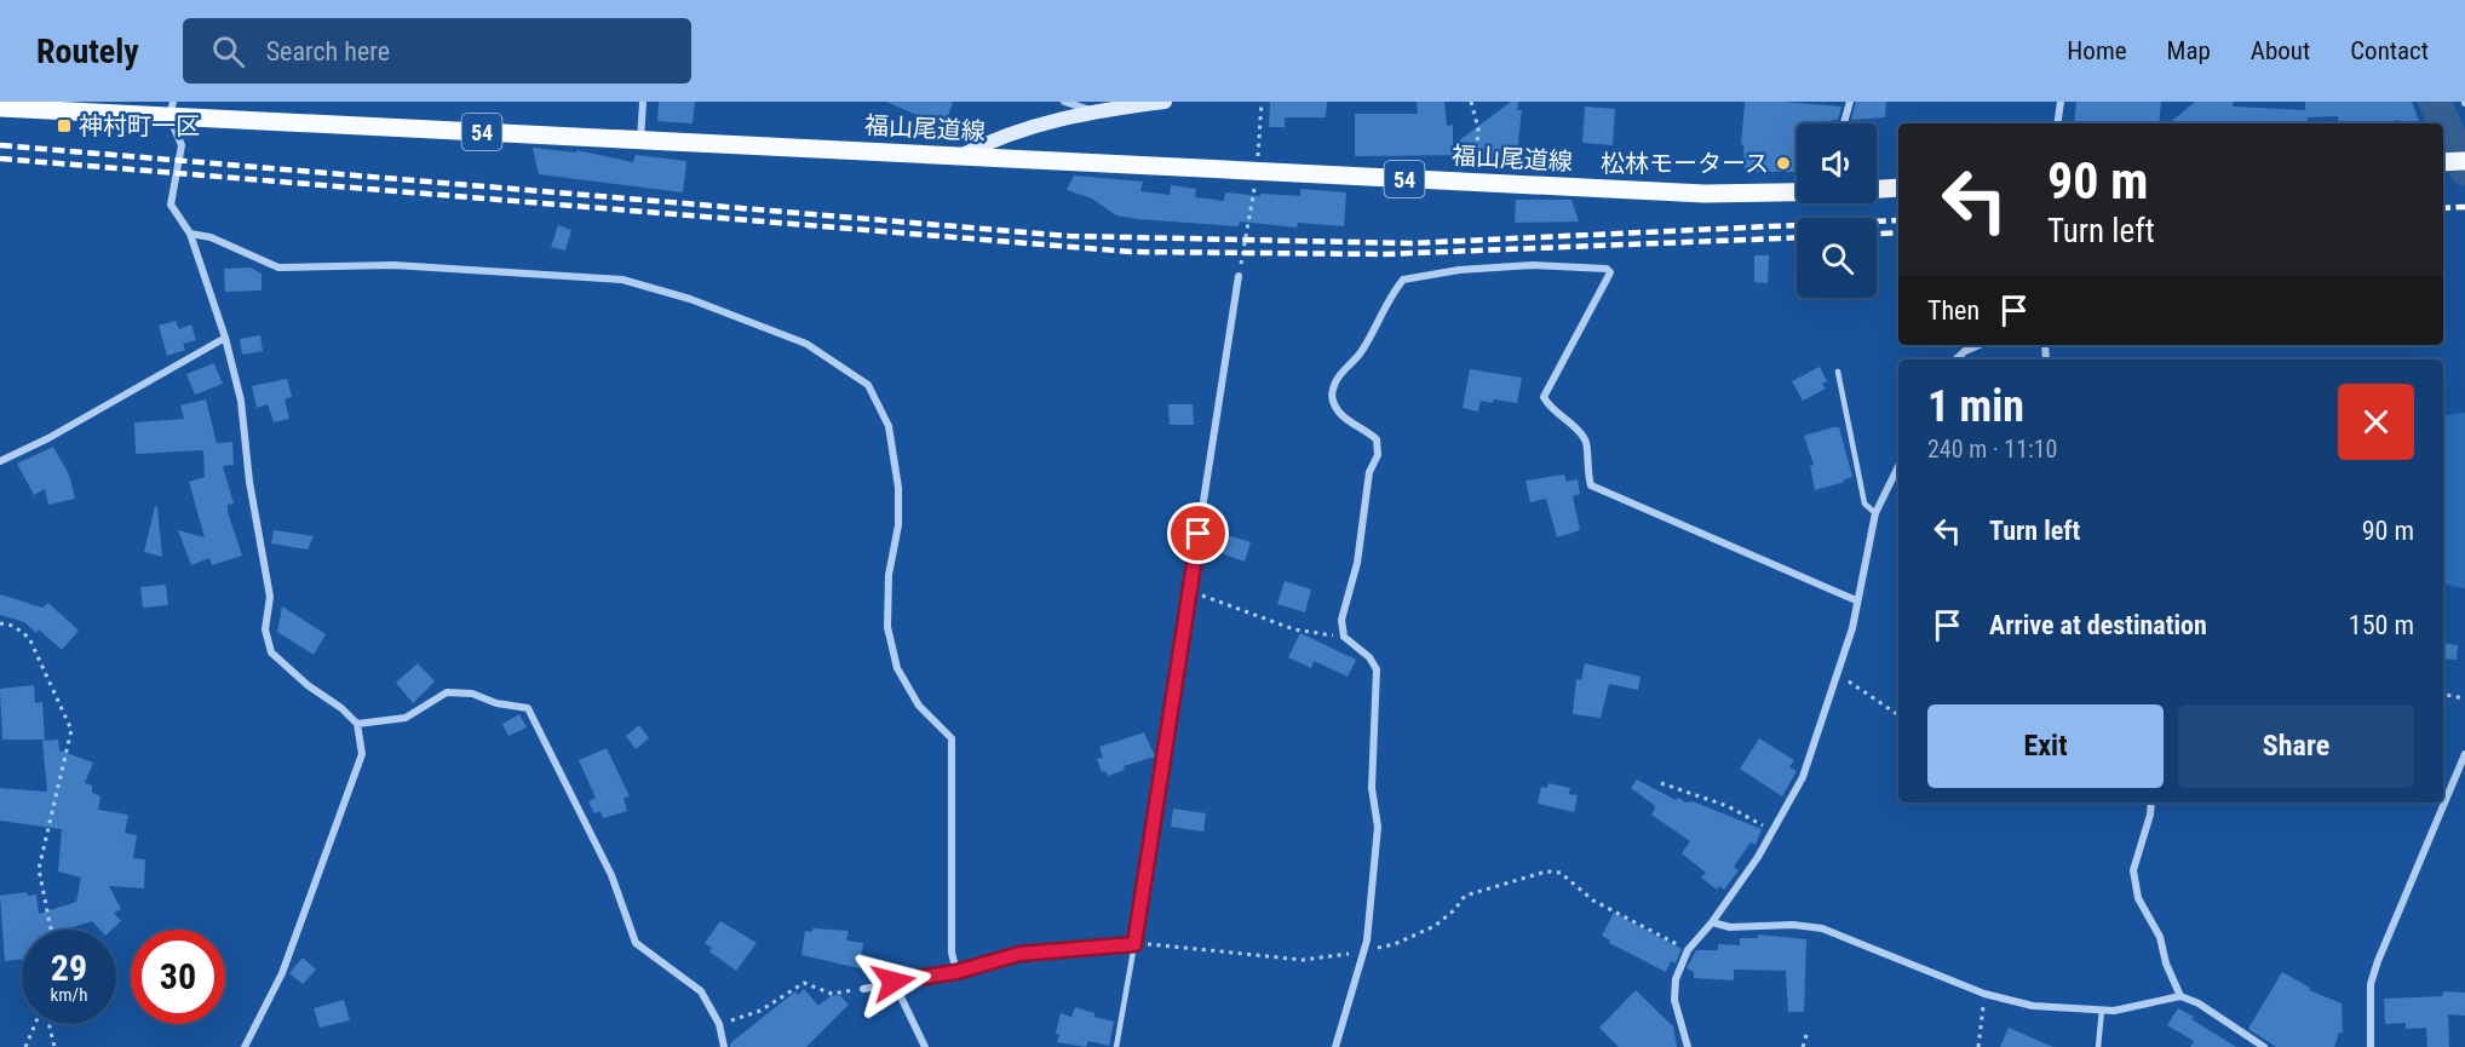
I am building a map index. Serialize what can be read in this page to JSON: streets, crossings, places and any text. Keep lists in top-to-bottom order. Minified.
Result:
{"streets":{"main road":["福山尾道線","54"]},"places":{"transit":["神村町一区"],"other":["松林モータース"]},"page":{"header":"Routely","search":"Search here","nav":["Home","Map","About","Contact"],"turn":["90 m","Turn left"],"then":"Then","heading":["1 min","240 m · 11:10"],"list":[{"name":"Turn left","value":"90 m"},{"name":"Arrive at destination","value":"150 m"}],"buttons":["Exit","Share"],"speed":"29 km/h","limit":"30"}}
